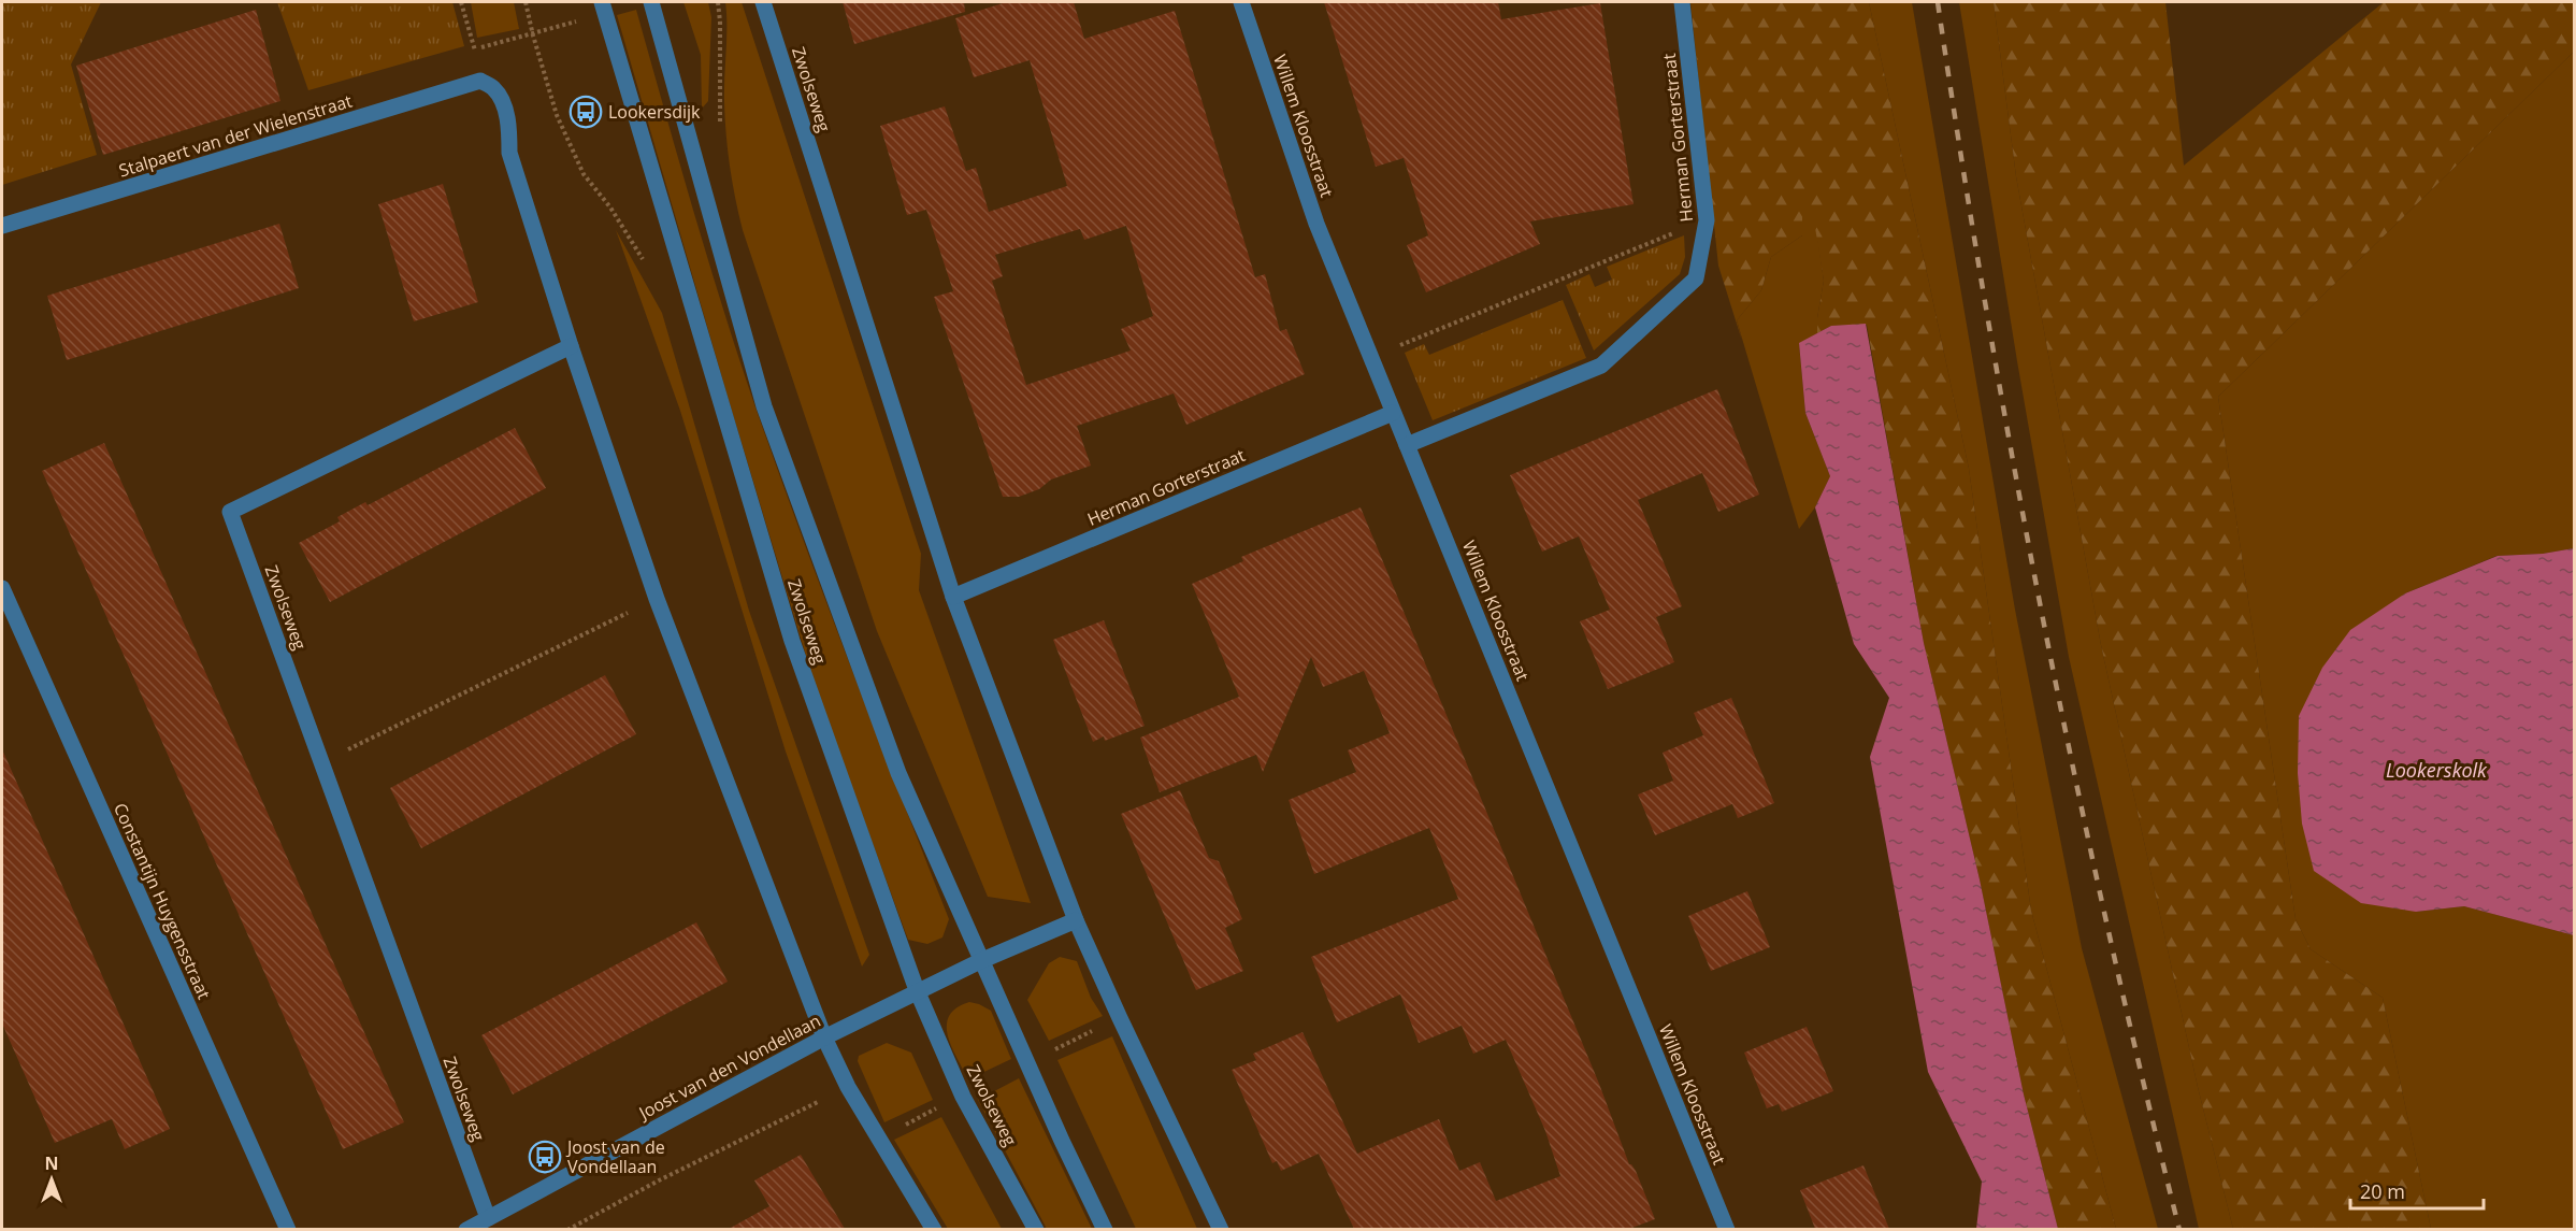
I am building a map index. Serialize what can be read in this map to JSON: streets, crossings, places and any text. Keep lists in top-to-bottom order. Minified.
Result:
{"streets":{"street":["Zwolseweg","Willem Kloosstraat","Stalpaert van der Wielenstraat","Herman Gorterstraat","Constantijn Huygensstraat","Joost van den Vondellaan"]},"crossings":[["Zwolseweg","Herman Gorterstraat"],["Zwolseweg","Joost van den Vondellaan"],["Willem Kloosstraat","Herman Gorterstraat"]],"water":["Lookerskolk"],"places":{"bus stop":["Lookersdijk","Joost van de Vondellaan"]},"scale_bar":"20 m","north":"top"}
